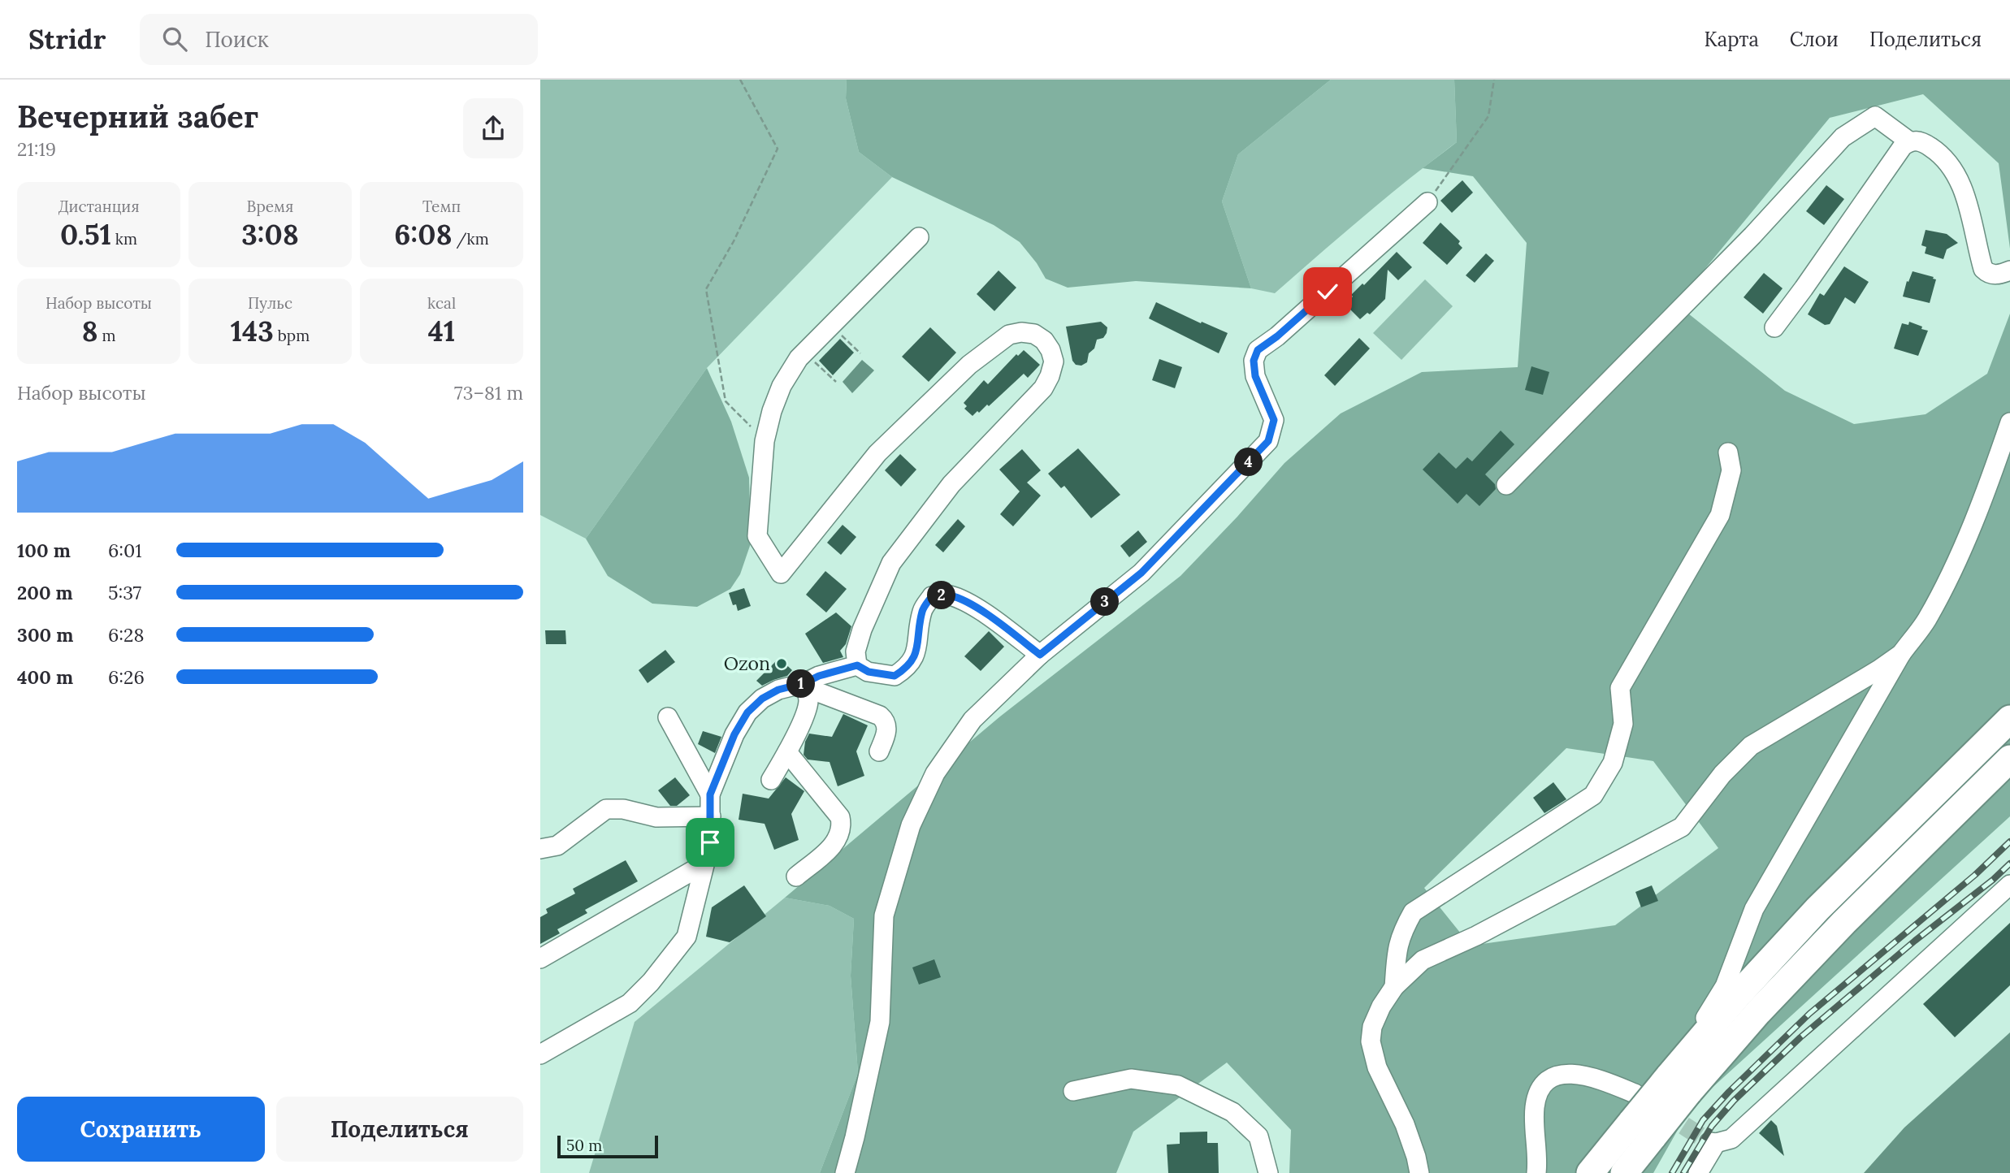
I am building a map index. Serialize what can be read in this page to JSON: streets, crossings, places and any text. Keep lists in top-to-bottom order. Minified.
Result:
{"places":["Ozon"],"scale_bar":"50 m","page":{"header":"Stridr","search":"Поиск","nav":["Карта","Слои","Поделиться"],"heading":["Вечерний забег","21:19"],"stats":[["Дистанция","0.51 km"],["Время","3:08"],["Темп","6:08 /km"],["Набор высоты","8 m"],["Пульс","143 bpm"],["kcal","41"]],"chart":["Набор высоты","73–81 m"],"pins":["4","2","3","1"],"list":[{"name":"100 m","note":"6:01"},{"name":"200 m","note":"5:37"},{"name":"300 m","note":"6:28"},{"name":"400 m","note":"6:26"}],"buttons":["Сохранить","Поделиться"],"scale":"50 m"}}
